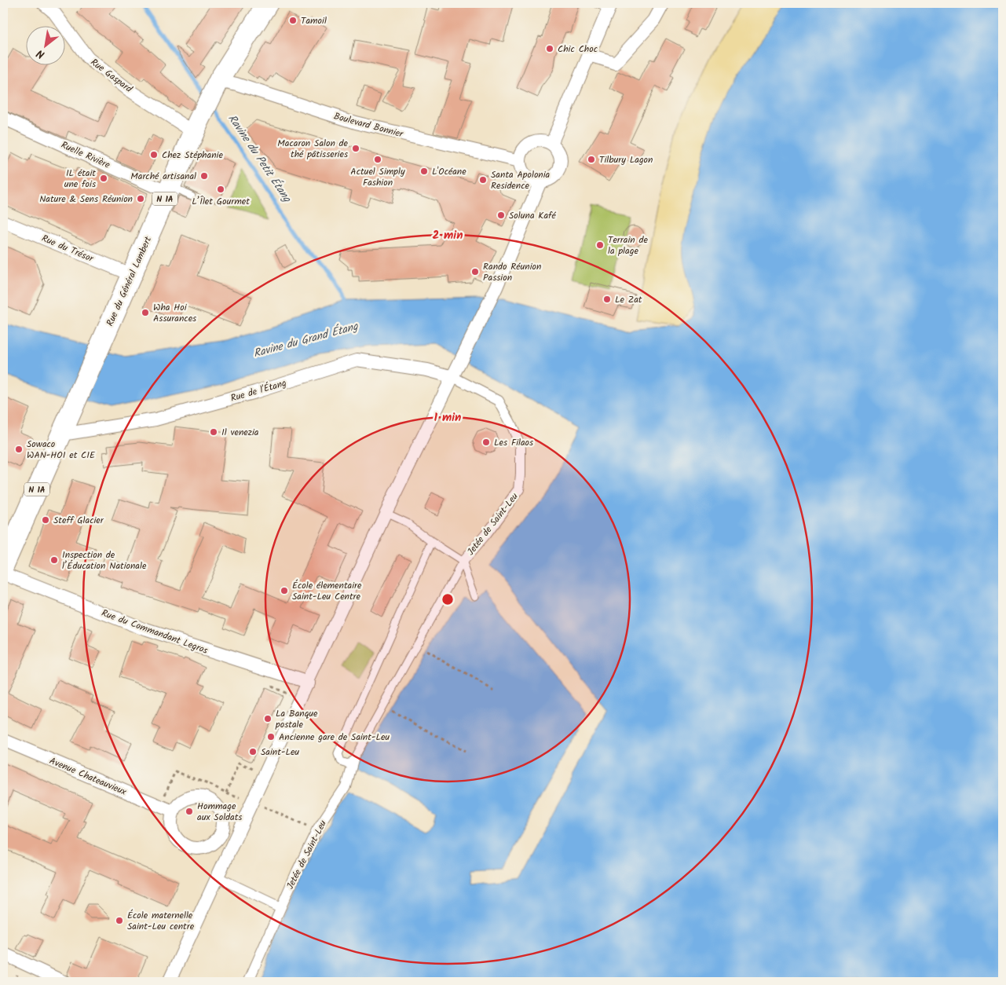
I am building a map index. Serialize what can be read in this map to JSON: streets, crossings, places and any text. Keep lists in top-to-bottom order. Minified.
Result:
{"streets":{"main road":["N 1A","Rue du Général Lambert"],"street":["Rue Gaspard","Boulevard Bonnier","Ruelle Rivière","Rue du Trésor","Rue de l'Étang","Jetée de Saint-Leu","Rue du Commandant Legros","Avenue Chateauvieux"]},"crossings":[["Rue Gaspard","Rue du Général Lambert"],["Boulevard Bonnier","Rue du Général Lambert"],["Ruelle Rivière","Rue du Général Lambert"],["Rue du Trésor","Rue du Général Lambert"],["Rue du Général Lambert","Rue de l'Étang"],["Rue de l'Étang","Jetée de Saint-Leu"]],"water":["Ravine du Petit Étang","Ravine du Grand Étang"],"places":["Tamoil","Chic Choc","Macaron Salon de thé pâtisseries","Chez Stéphanie","Actuel Simply Fashion","Tilbury Lagon","L'Océane","Marché artisanal","IL était une fois","Santa Apolonia Residence","L’Îlet Gourmet","Nature & Sens Réunion","Soluna Kafé","Terrain de la plage","Rando Réunion Passion","Le Zat","Wha Hoi Assurances","Il venezia","Les Filaos","Sowaco WAN-HOI et CIE","Steff Glacier","Inspection de l’Éducation Nationale","École élementaire Saint-Leu Centre","La Banque postale","Ancienne gare de Saint-Leu","Saint-Leu","Hommage aux Soldats","École maternelle Saint-Leu centre"],"north":"bottom left","rings":["2 min","1 min"]}
